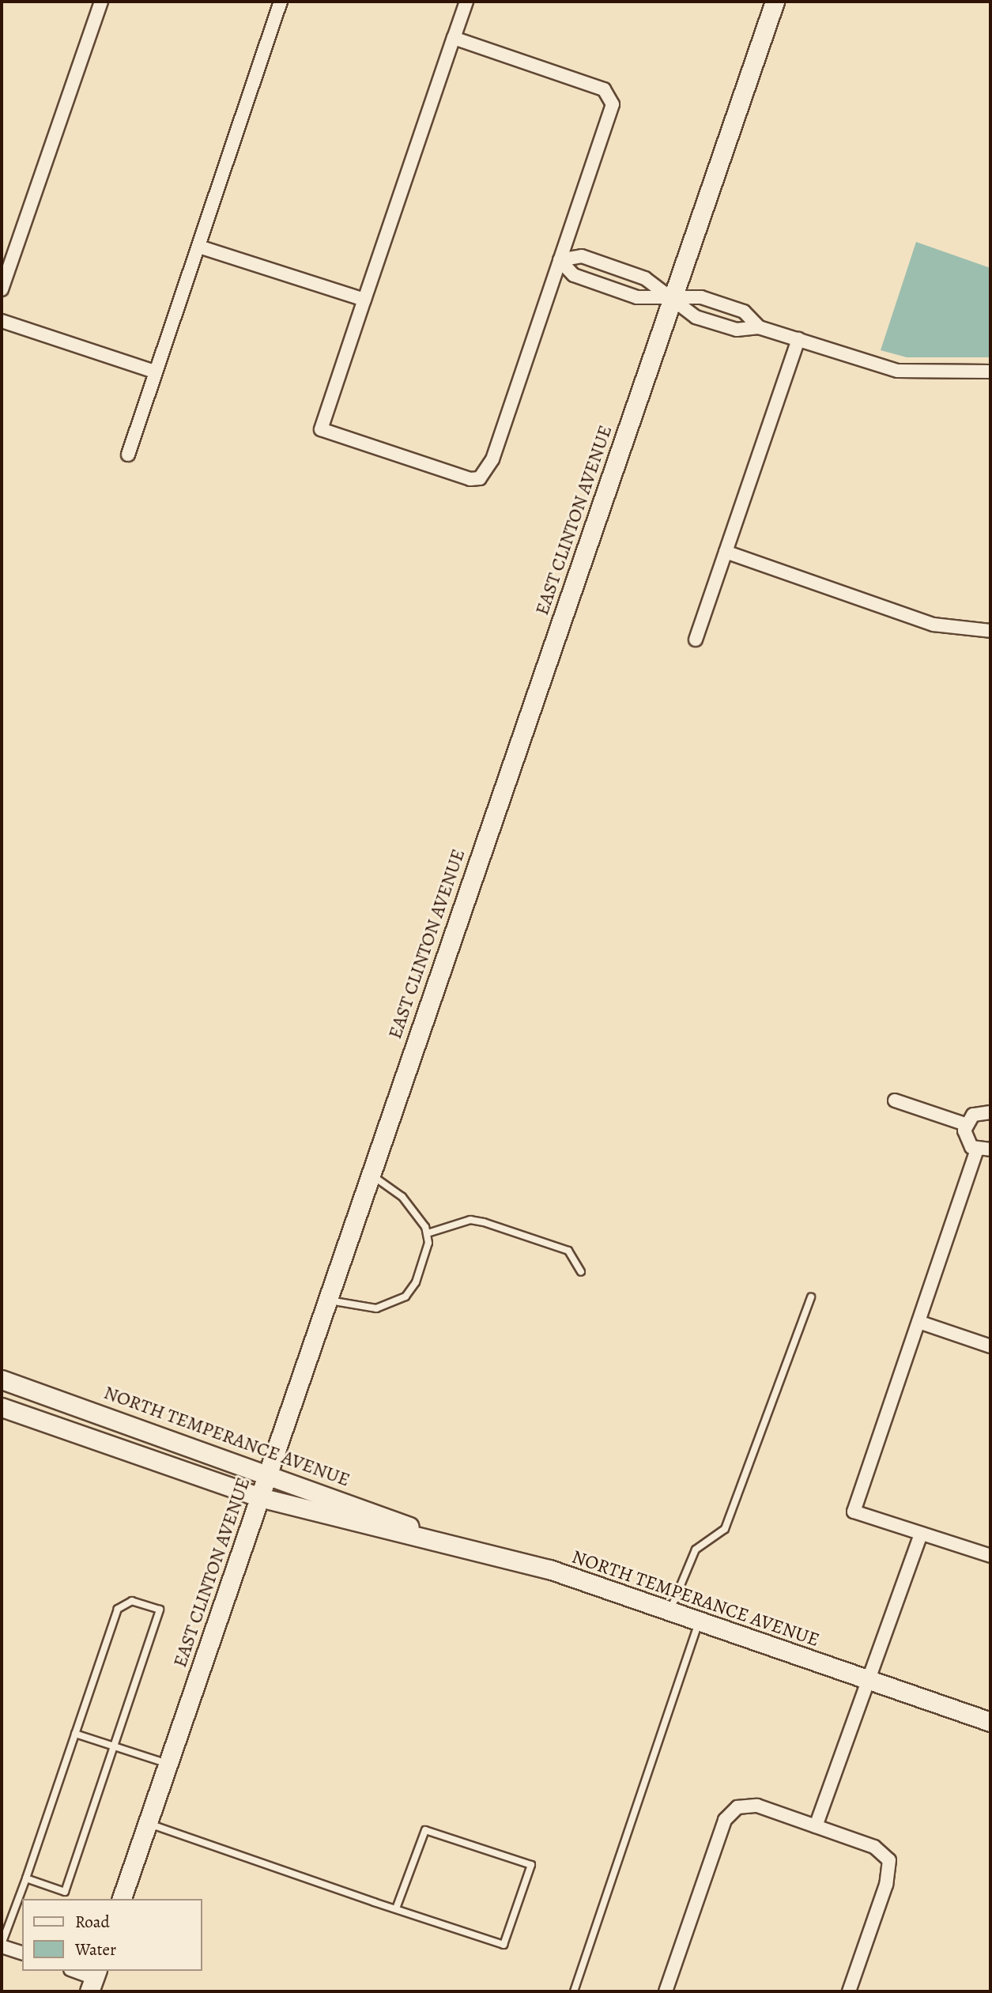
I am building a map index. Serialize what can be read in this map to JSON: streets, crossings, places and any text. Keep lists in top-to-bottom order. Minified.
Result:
{"streets":{"street":["EAST CLINTON AVENUE","NORTH TEMPERANCE AVENUE"]},"crossings":[["EAST CLINTON AVENUE","NORTH TEMPERANCE AVENUE"]],"legend":["Road","Water"]}
